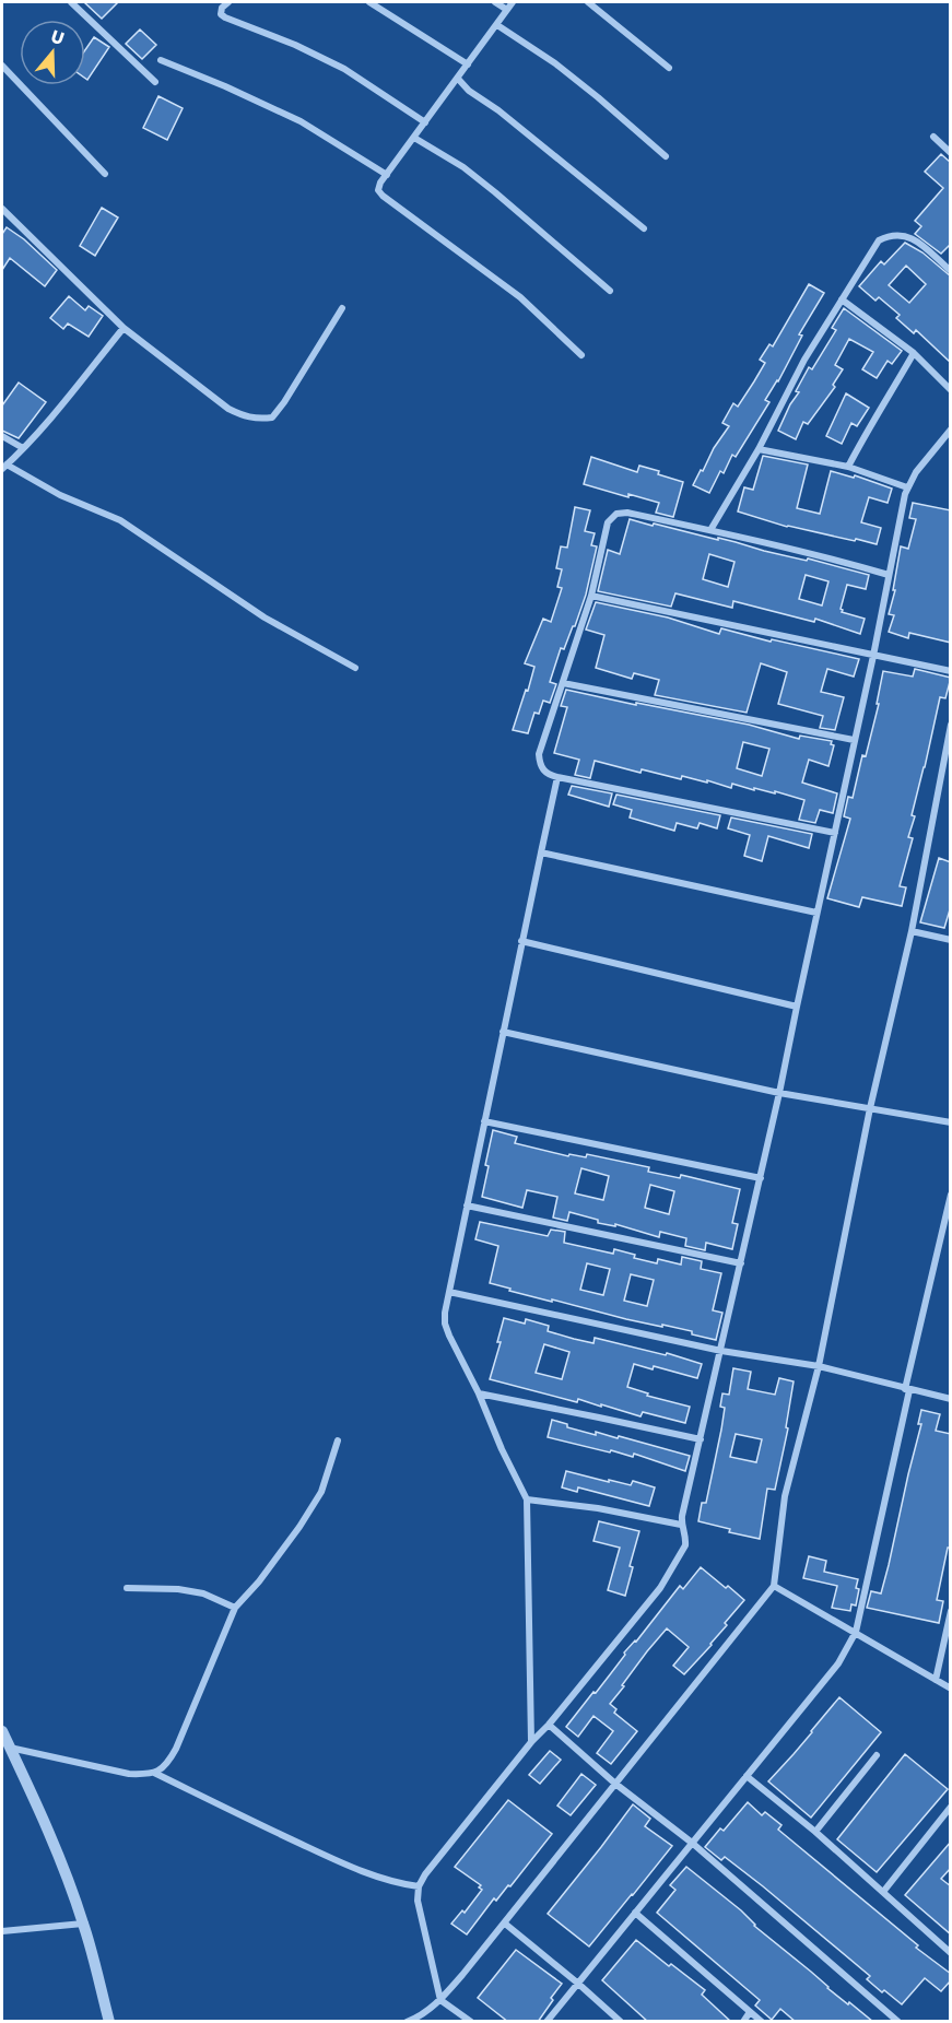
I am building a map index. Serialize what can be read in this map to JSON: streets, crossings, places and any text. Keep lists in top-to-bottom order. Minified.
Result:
{"north":"top"}
